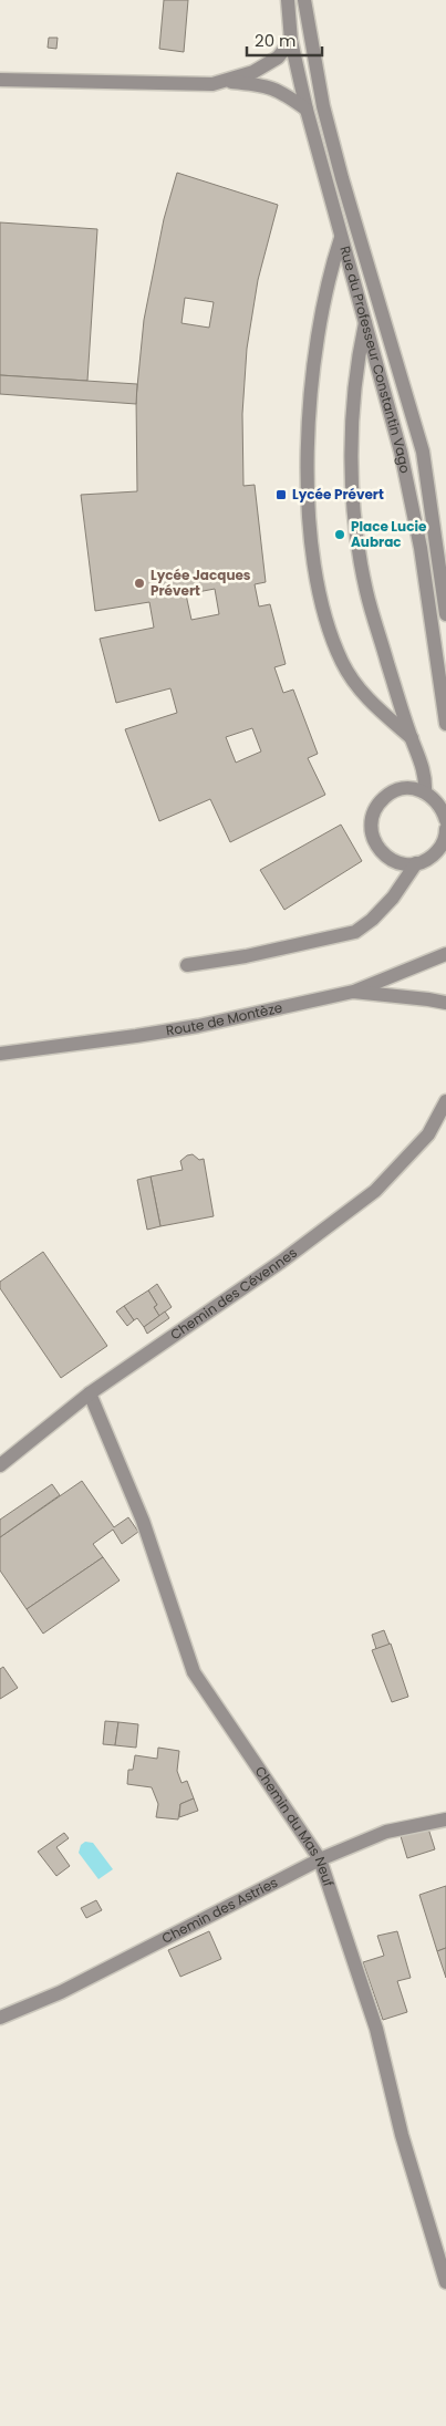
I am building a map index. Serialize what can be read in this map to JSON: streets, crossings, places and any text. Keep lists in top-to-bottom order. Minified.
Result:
{"streets":{"street":["Rue du Professeur Constantin Vago","Route de Montèze","Chemin des Cévennes","Chemin du Mas Neuf","Chemin des Astries"]},"crossings":[["Chemin des Cévennes","Chemin du Mas Neuf"],["Chemin du Mas Neuf","Chemin des Astries"]],"places":{"transit":["Lycée Prévert"],"other":["Place Lucie Aubrac","Lycée Jacques Prévert"]},"scale_bar":"20 m"}
